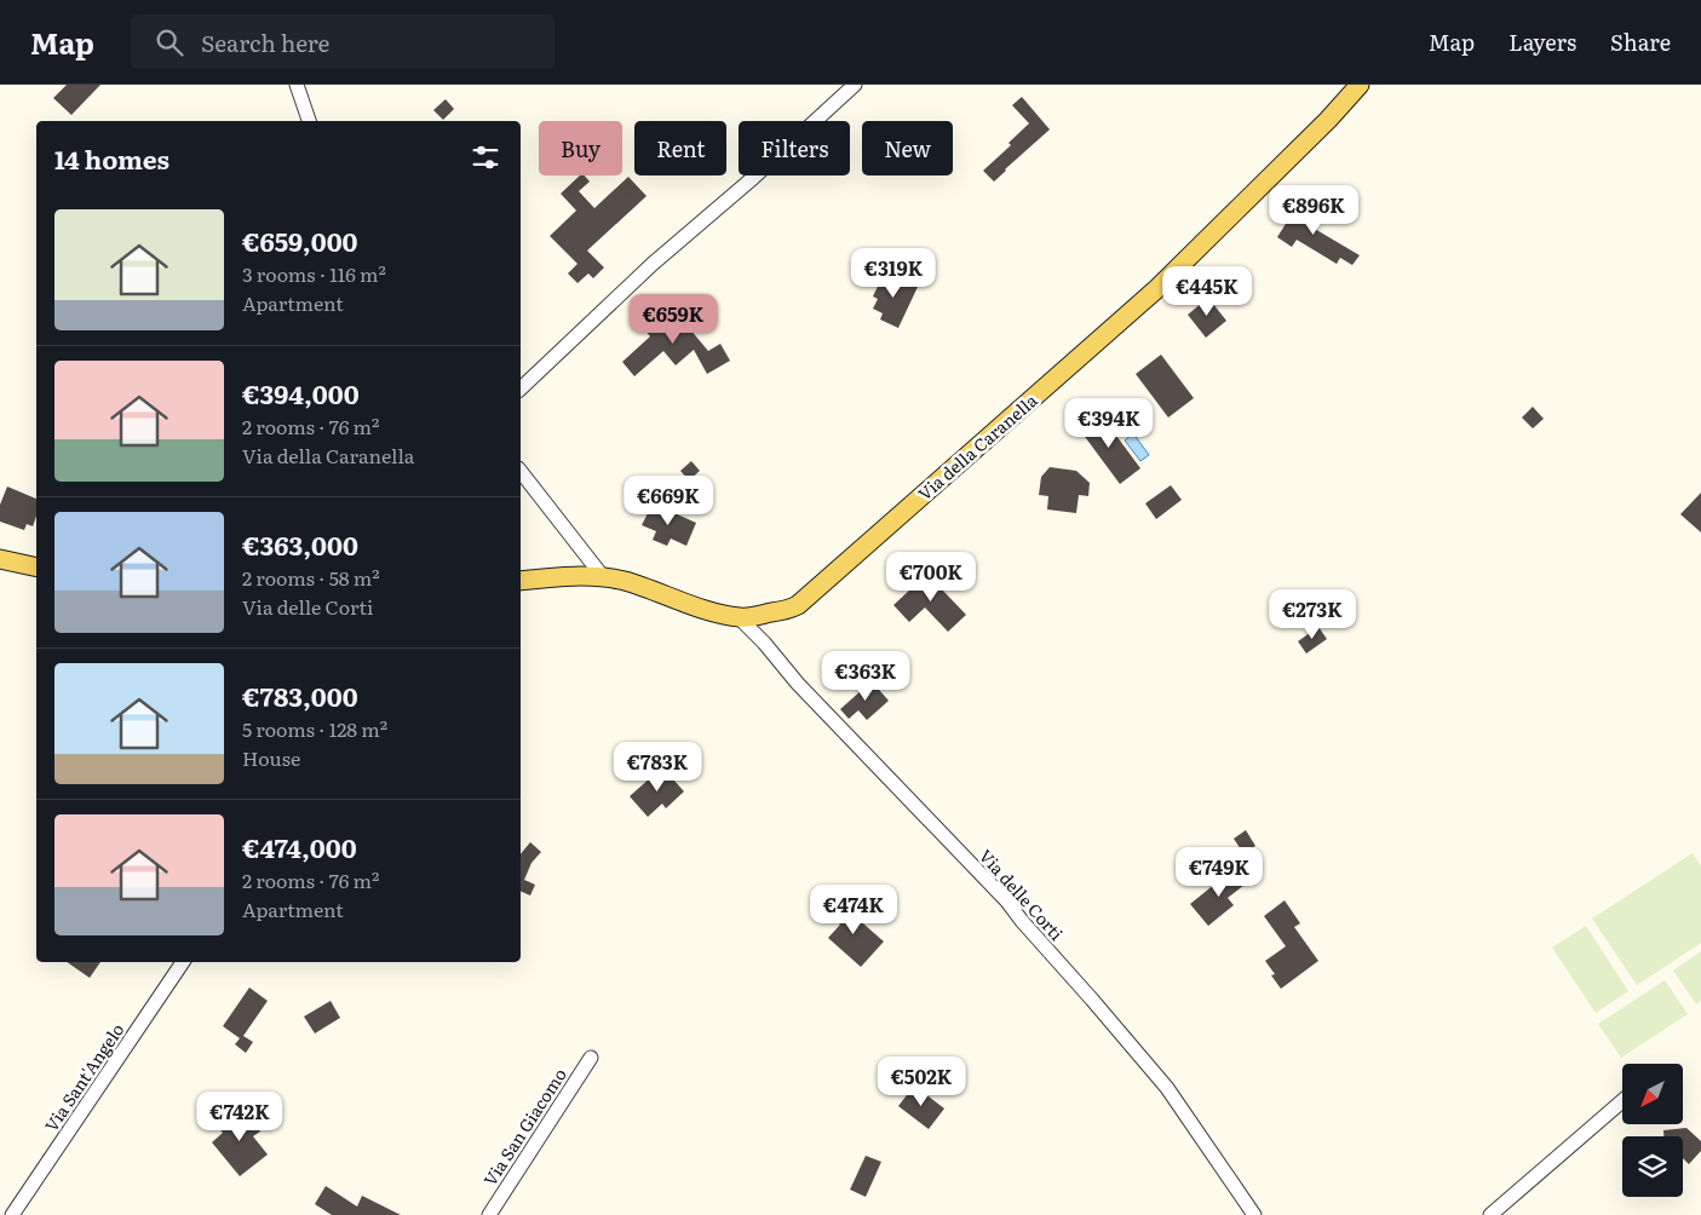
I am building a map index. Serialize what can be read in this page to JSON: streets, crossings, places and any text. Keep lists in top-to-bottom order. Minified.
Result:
{"streets":{"main road":["Via della Caranella"],"street":["Via delle Corti","Via Sant'Angelo","Via San Giacomo"]},"crossings":[["Via della Caranella","Via delle Corti"]],"north":"bottom left","page":{"header":"Map","search":"Search here","nav":["Map","Layers","Share"],"chip":["Buy","Rent","Filters","New"],"heading":"14 homes","price":["€896K","€319K","€445K","€659K","€394K","€669K","€700K","€273K","€363K","€783K","€749K","€474K","€502K","€742K"],"list":[{"name":"€659,000","note":"3 rooms · 116 m² · Apartment"},{"name":"€394,000","note":"2 rooms · 76 m² · Via della Caranella"},{"name":"€363,000","note":"2 rooms · 58 m² · Via delle Corti"},{"name":"€783,000","note":"5 rooms · 128 m² · House"},{"name":"€474,000","note":"2 rooms · 76 m² · Apartment"}]}}
